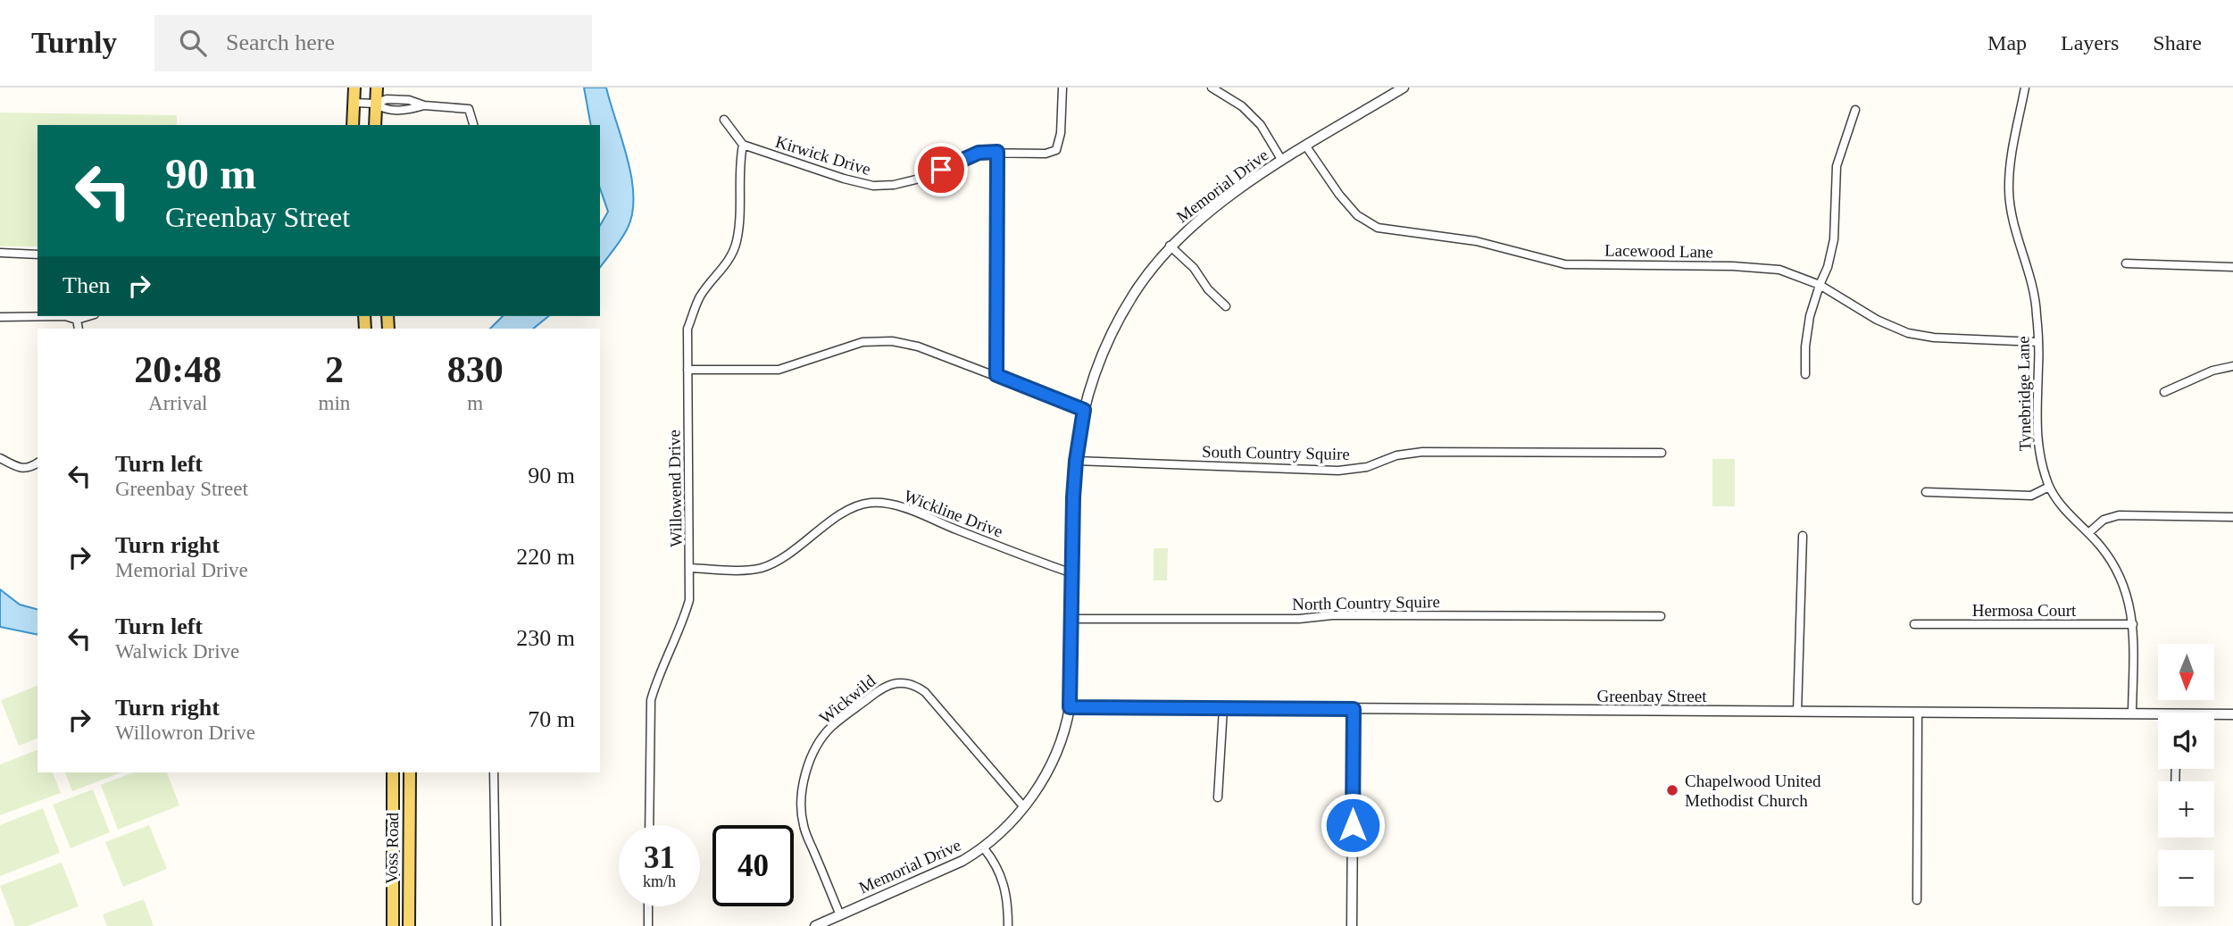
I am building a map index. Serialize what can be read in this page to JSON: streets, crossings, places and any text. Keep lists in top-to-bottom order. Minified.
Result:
{"streets":{"main road":["Voss Road"],"street":["Kirwick Drive","Memorial Drive","Lacewood Lane","Tynebridge Lane","South Country Squire","Willowend Drive","Wickline Drive","North Country Squire","Hermosa Court","Greenbay Street","Wickwild"]},"crossings":[["Kirwick Drive","Willowend Drive"],["Memorial Drive","Lacewood Lane"],["Memorial Drive","South Country Squire"],["Memorial Drive","Wickline Drive"],["Memorial Drive","North Country Squire"],["Memorial Drive","Greenbay Street"],["Memorial Drive","Wickwild"],["Lacewood Lane","Tynebridge Lane"],["Tynebridge Lane","Hermosa Court"],["Tynebridge Lane","Greenbay Street"],["Willowend Drive","Wickline Drive"]],"places":["Chapelwood United Methodist Church"],"north":"bottom","page":{"header":"Turnly","search":"Search here","nav":["Map","Layers","Share"],"turn":["90 m","Greenbay Street"],"then":"Then","eta":["20:48","Arrival","2","min","830","m"],"list":[{"name":"Turn left","note":"Greenbay Street","value":"90 m"},{"name":"Turn right","note":"Memorial Drive","value":"220 m"},{"name":"Turn left","note":"Walwick Drive","value":"230 m"},{"name":"Turn right","note":"Willowron Drive","value":"70 m"}],"map_buttons":["+","−"],"speed":"31 km/h","limit":"40"}}
